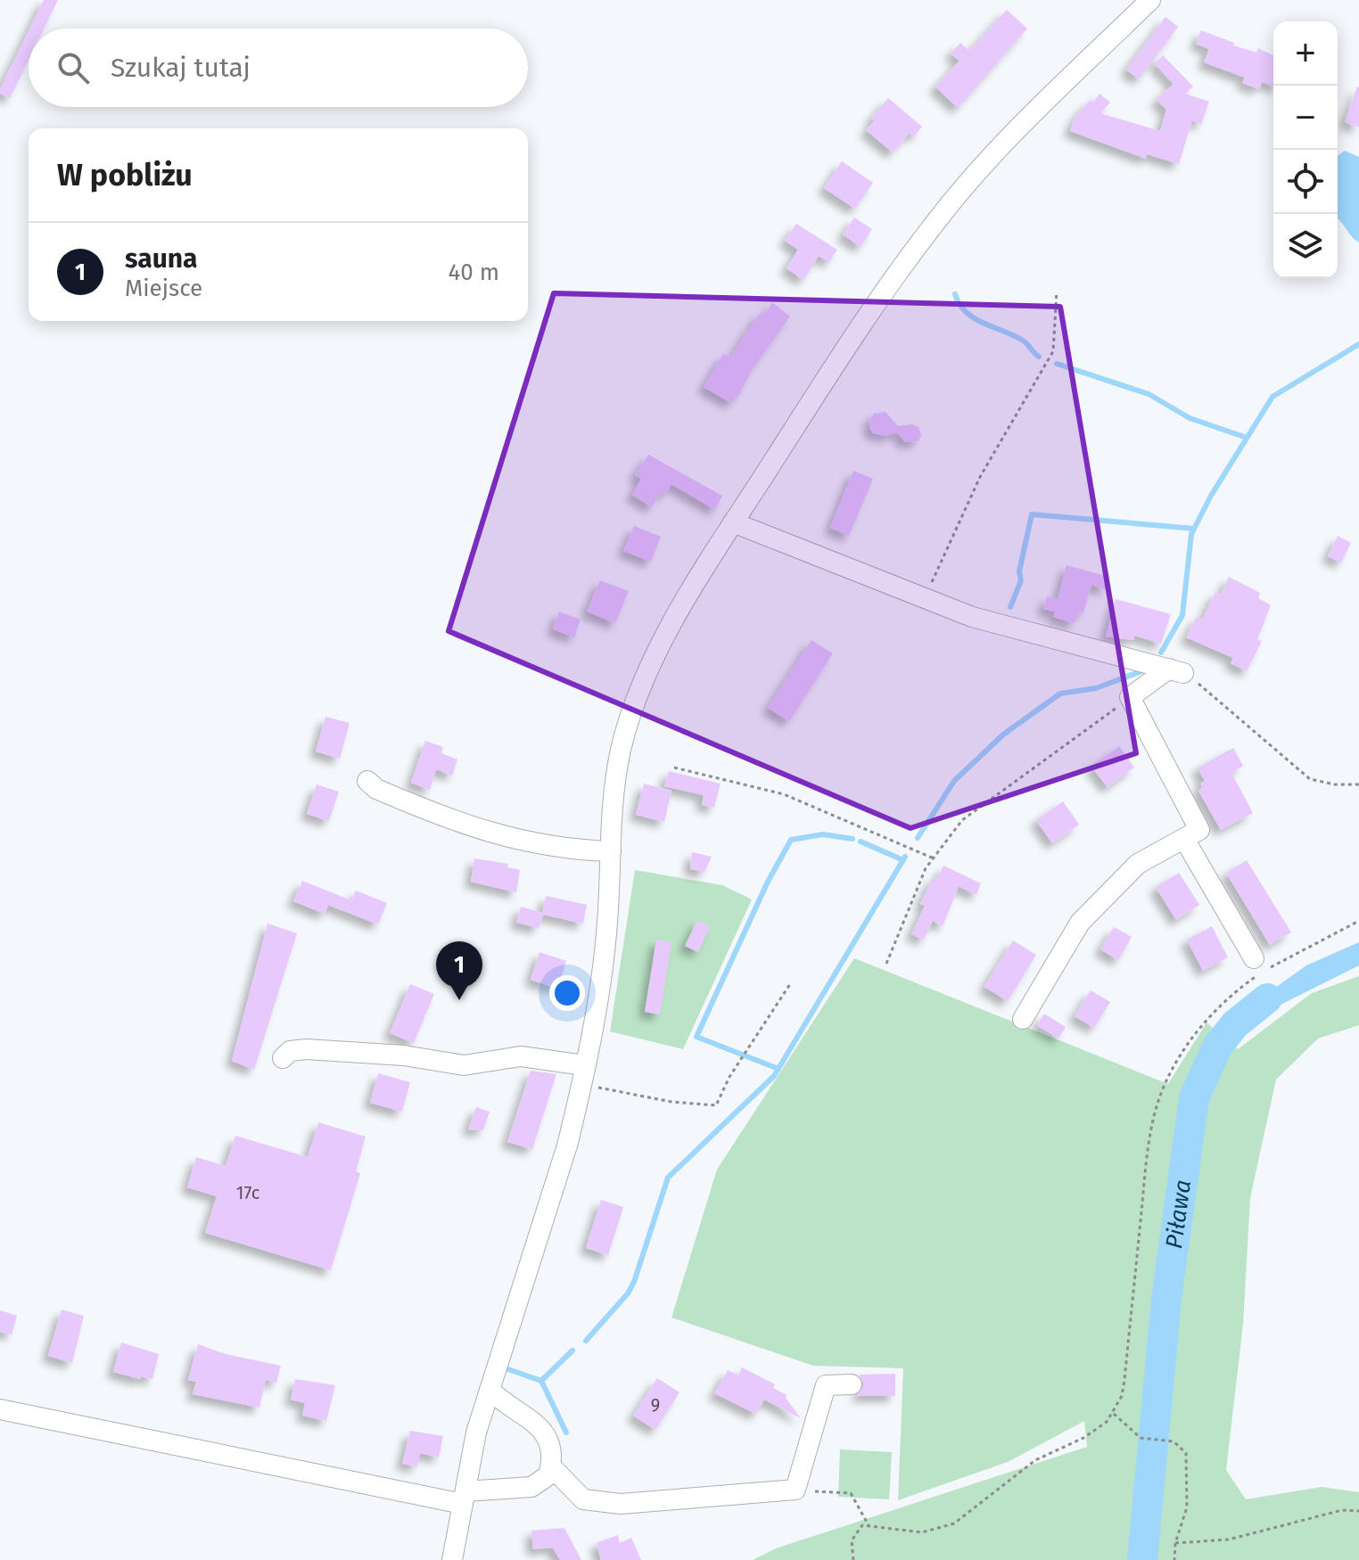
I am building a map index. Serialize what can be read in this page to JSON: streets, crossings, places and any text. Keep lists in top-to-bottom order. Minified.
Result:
{"water":["Piława"],"house_numbers":["17c","9"],"page":{"map_buttons":["+","−"],"search":"Szukaj tutaj","heading":"W pobliżu","list":[{"mark":"1","name":"sauna","note":"Miejsce","value":"40 m"}],"pins":"1"}}
